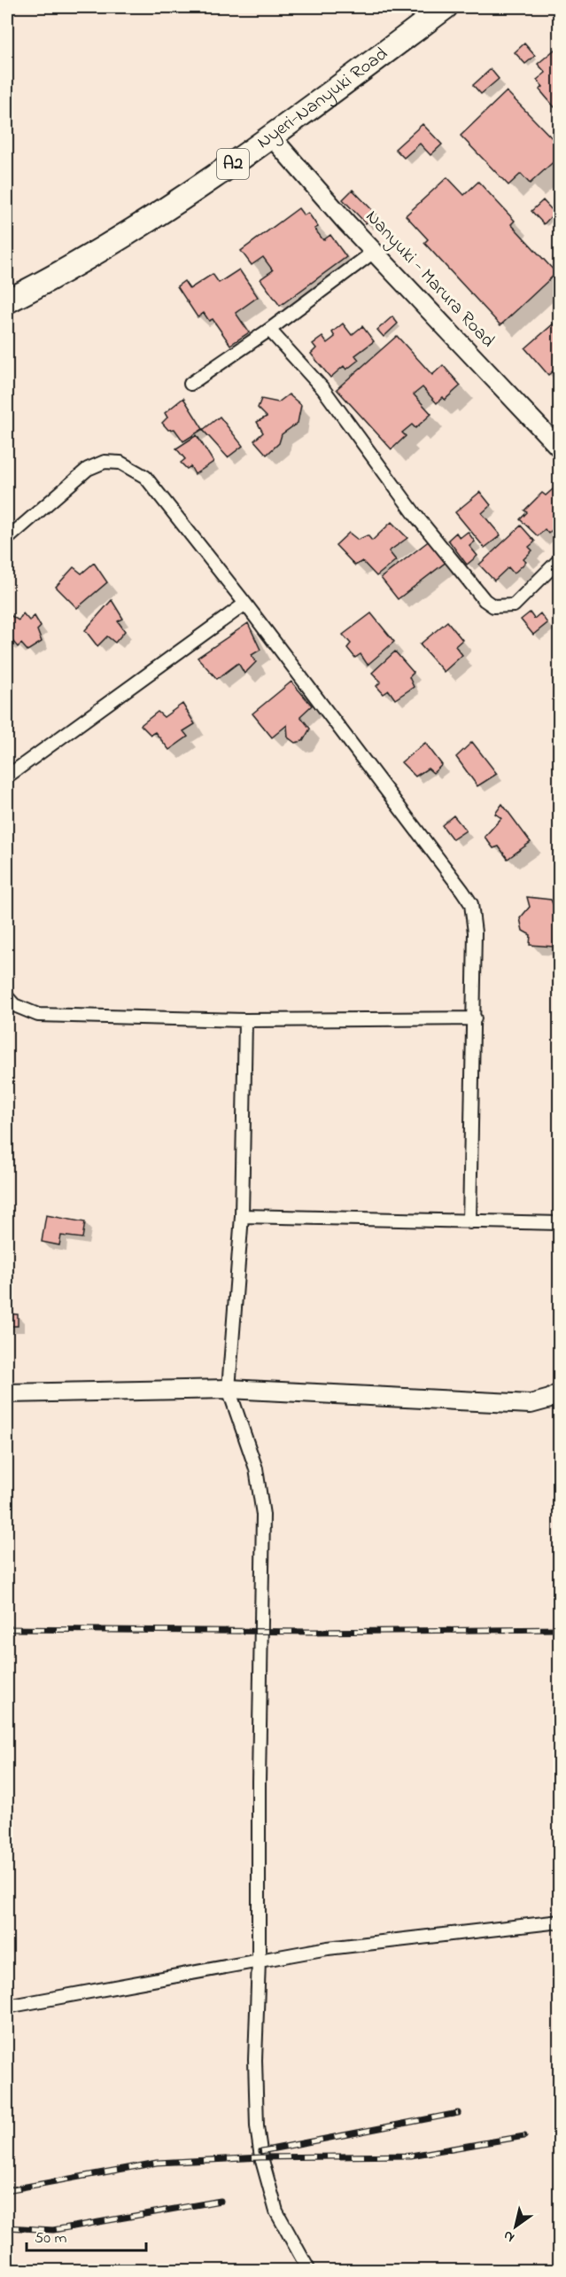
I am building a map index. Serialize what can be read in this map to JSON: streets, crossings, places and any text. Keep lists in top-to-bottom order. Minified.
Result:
{"streets":{"highway":["Nyeri-Nanyuki Road","A2"],"street":["Nanyuki - Marura Road"]},"crossings":[["Nyeri-Nanyuki Road","Nanyuki - Marura Road"]],"scale_bar":"50 m","north":"bottom left"}
